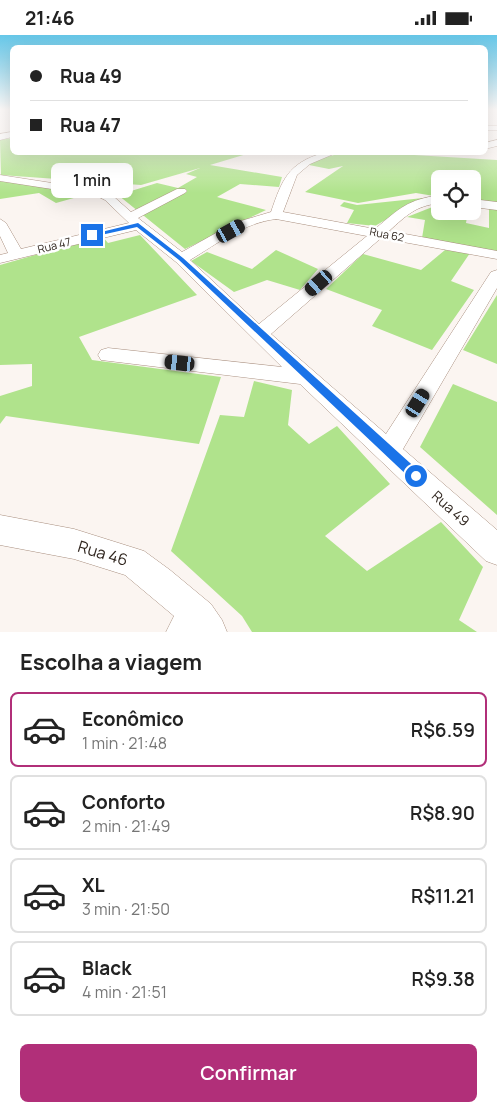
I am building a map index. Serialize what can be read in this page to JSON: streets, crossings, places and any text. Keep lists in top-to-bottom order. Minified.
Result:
{"streets":{"street":["Rua 62","Rua 47","Rua 49","Rua 46"]},"crossings":[["Rua 47","Rua 49"]],"page":{"status":"21:46","banner":["Rua 49","Rua 47"],"bubble":"1 min","heading":"Escolha a viagem","list":[{"name":"Econômico","note":"1 min · 21:48","value":"R$6.59"},{"name":"Conforto","note":"2 min · 21:49","value":"R$8.90"},{"name":"XL","note":"3 min · 21:50","value":"R$11.21"},{"name":"Black","note":"4 min · 21:51","value":"R$9.38"}],"buttons":"Confirmar"}}
